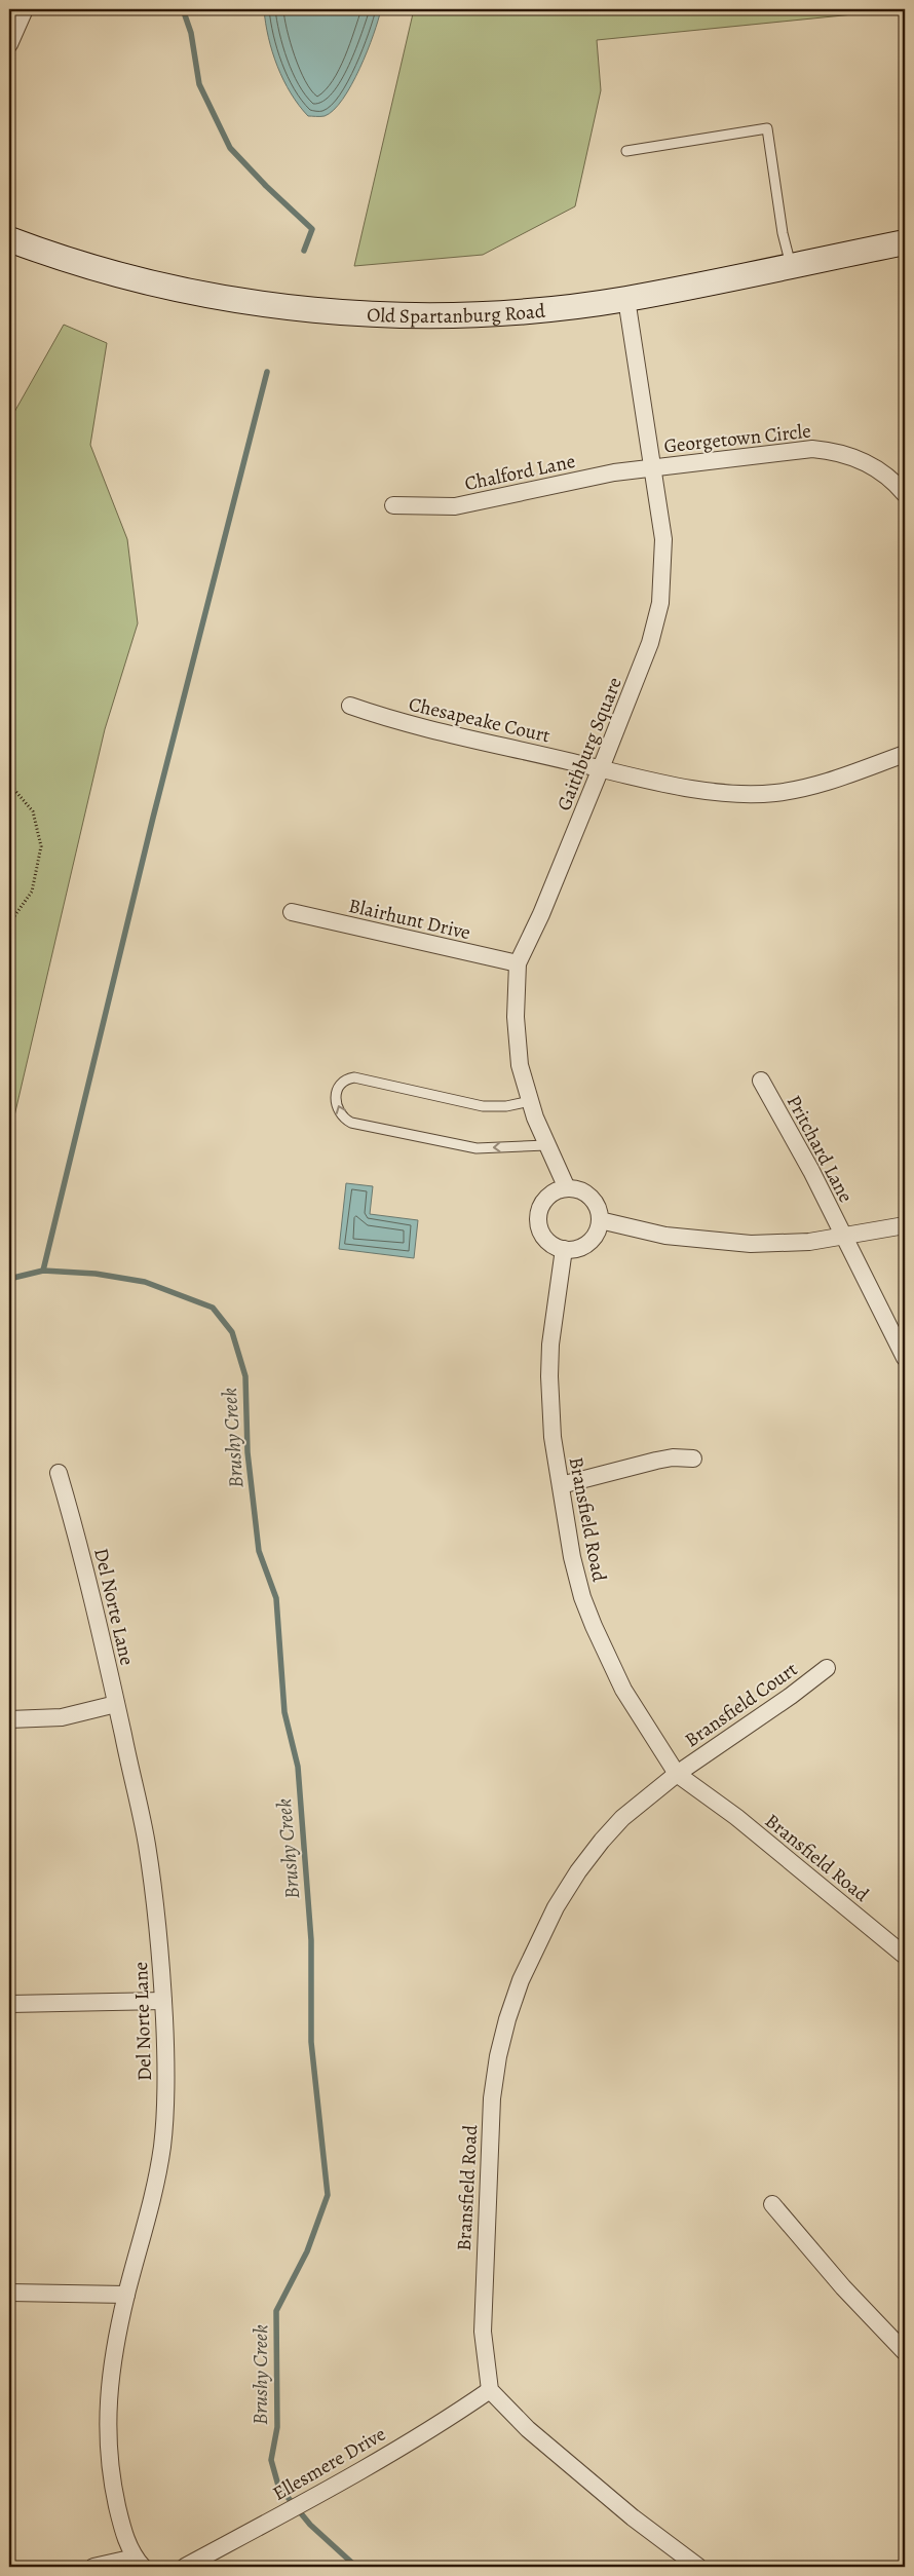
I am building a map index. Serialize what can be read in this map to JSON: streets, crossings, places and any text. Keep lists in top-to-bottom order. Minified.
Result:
{"streets":{"main road":["Old Spartanburg Road"],"street":["Georgetown Circle","Chalford Lane","Chesapeake Court","Gaithburg Square","Blairhunt Drive","Pritchard Lane","Bransfield Road","Del Norte Lane","Bransfield Court","Ellesmere Drive"]},"crossings":[["Old Spartanburg Road","Gaithburg Square"],["Georgetown Circle","Chalford Lane"],["Georgetown Circle","Gaithburg Square"],["Chalford Lane","Gaithburg Square"],["Chesapeake Court","Gaithburg Square"],["Gaithburg Square","Blairhunt Drive"],["Gaithburg Square","Bransfield Road"],["Bransfield Road","Bransfield Court"],["Bransfield Road","Ellesmere Drive"]],"water":["Brushy Creek"]}
